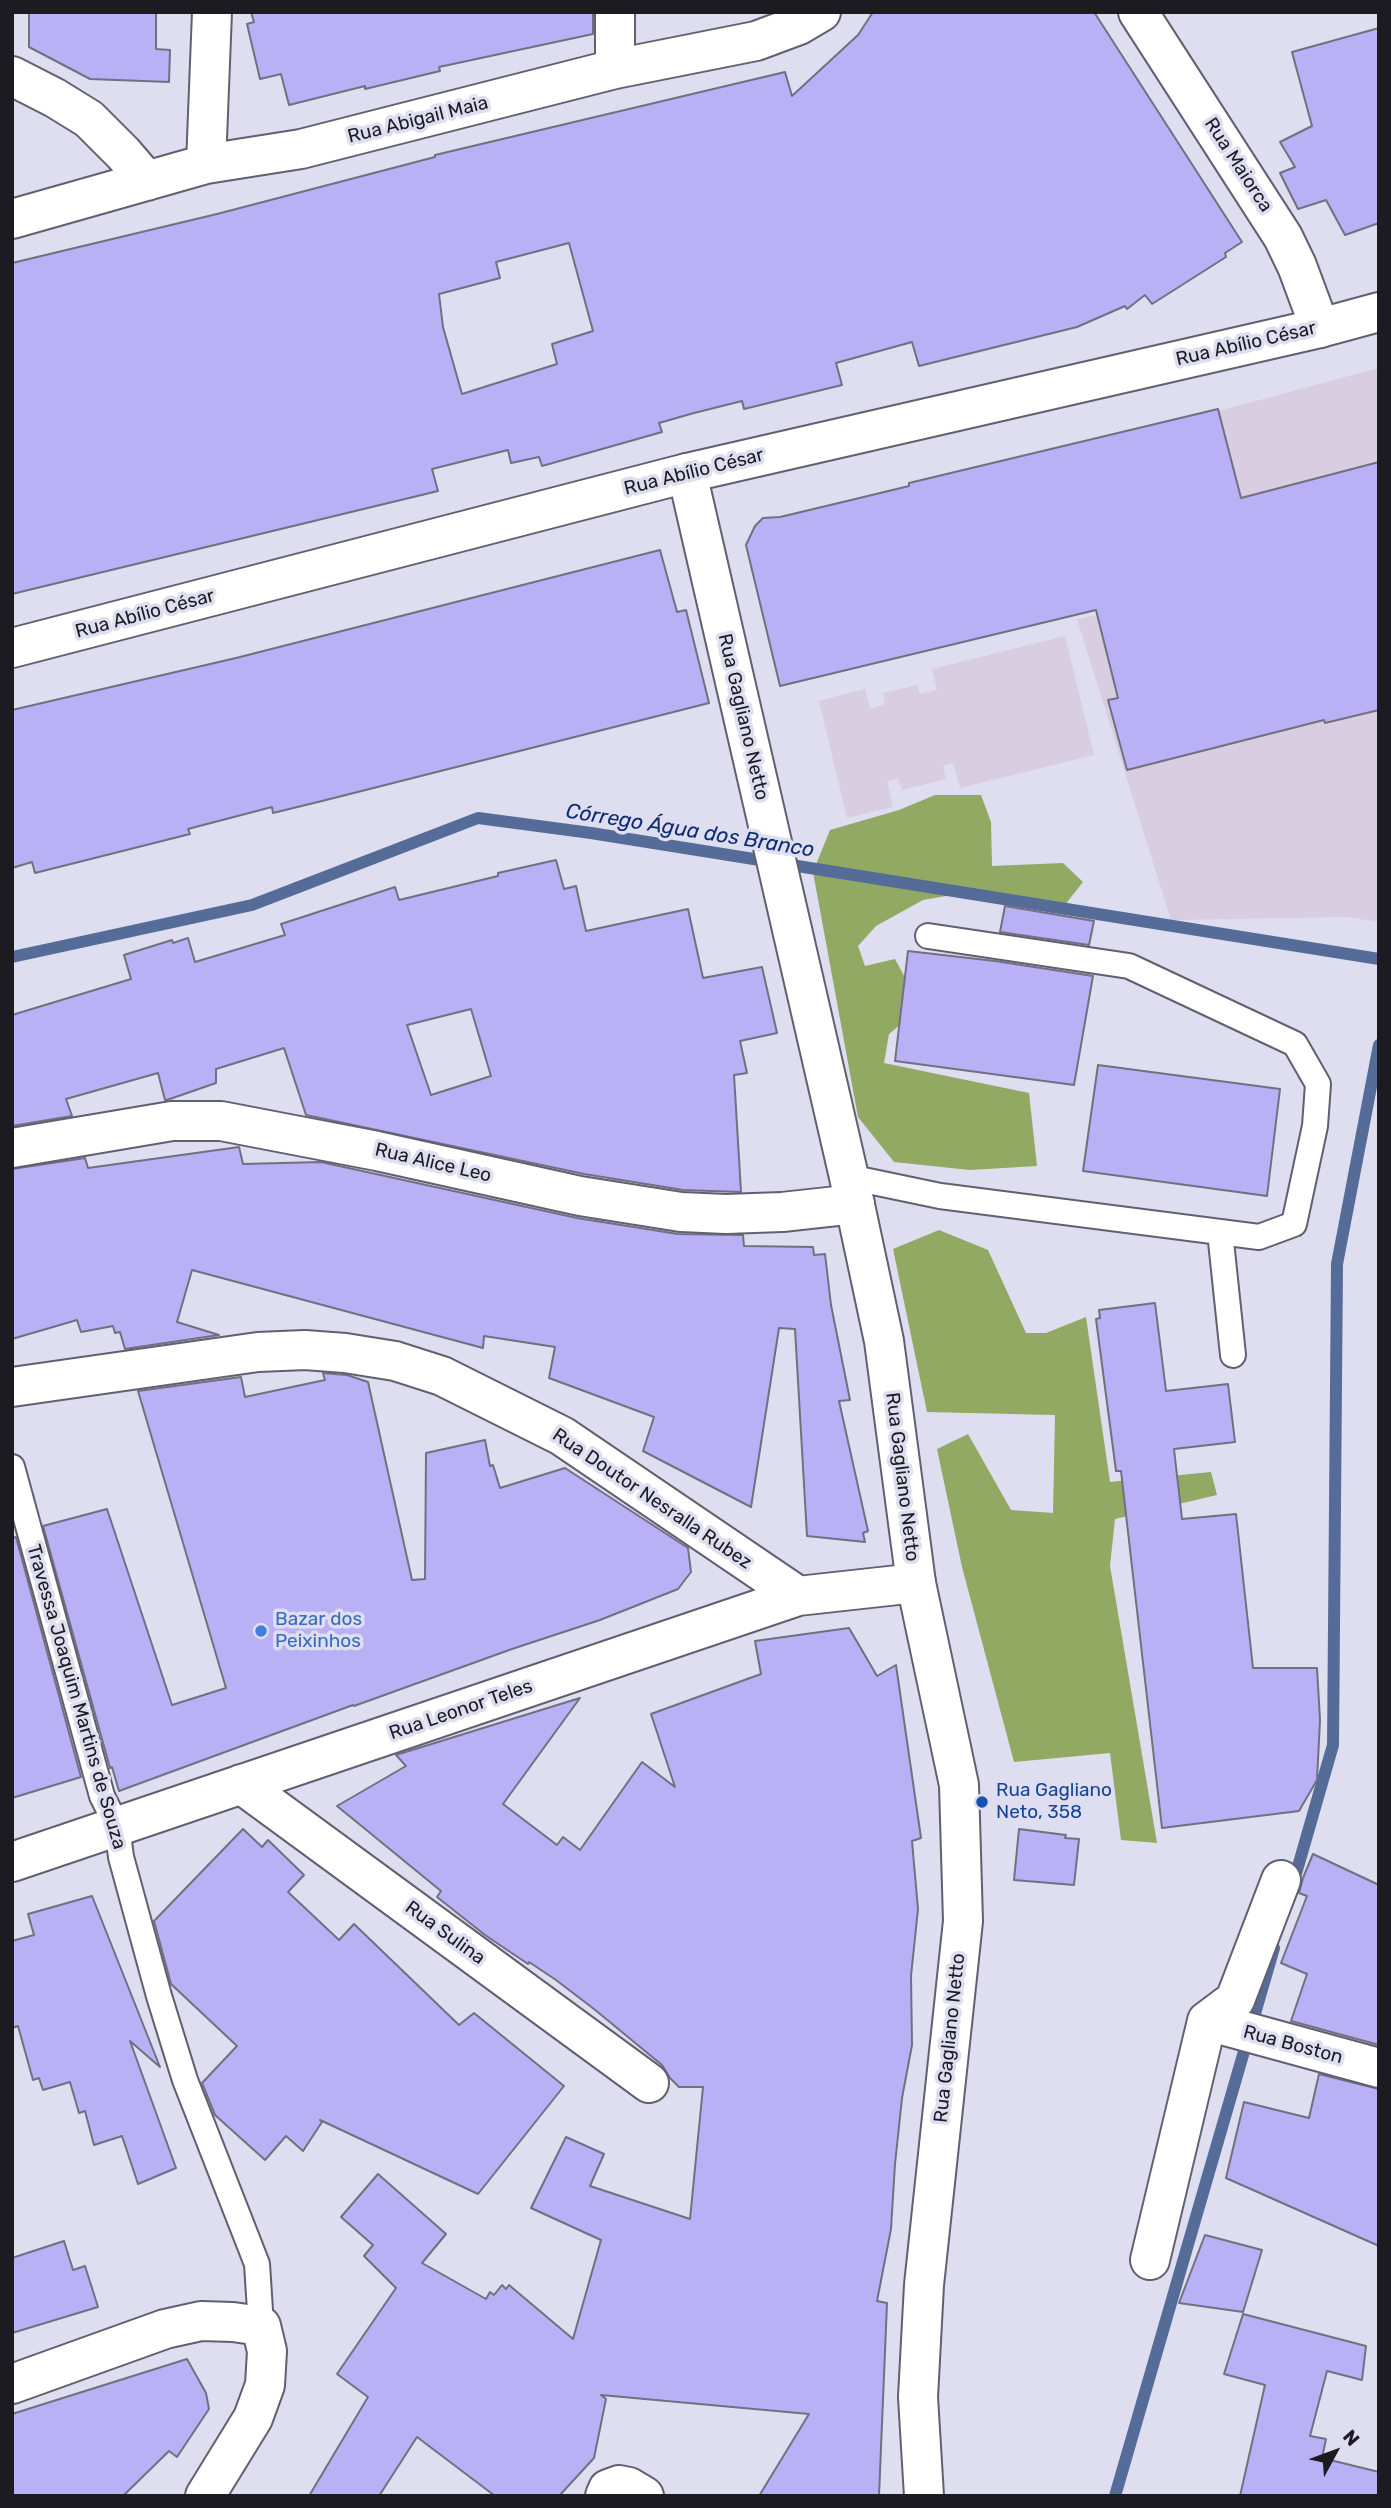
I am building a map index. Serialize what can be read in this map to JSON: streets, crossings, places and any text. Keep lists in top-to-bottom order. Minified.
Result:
{"streets":{"street":["Rua Abigail Maia","Rua Maiorca","Rua Abílio César","Rua Gagliano Netto","Rua Alice Leo","Rua Doutor Nesralla Rubez","Rua Leonor Teles","Rua Sulina","Rua Boston"],"lane":["Travessa Joaquim Martins de Souza"]},"crossings":[["Rua Maiorca","Rua Abílio César"],["Rua Abílio César","Rua Gagliano Netto"],["Rua Gagliano Netto","Rua Alice Leo"],["Rua Gagliano Netto","Rua Leonor Teles"],["Rua Doutor Nesralla Rubez","Rua Leonor Teles"],["Travessa Joaquim Martins de Souza","Rua Leonor Teles"],["Rua Leonor Teles","Rua Sulina"]],"water":["Córrego Água dos Branco"],"places":["Bazar dos Peixinhos","Rua Gagliano Neto, 358"],"north":"top right"}
